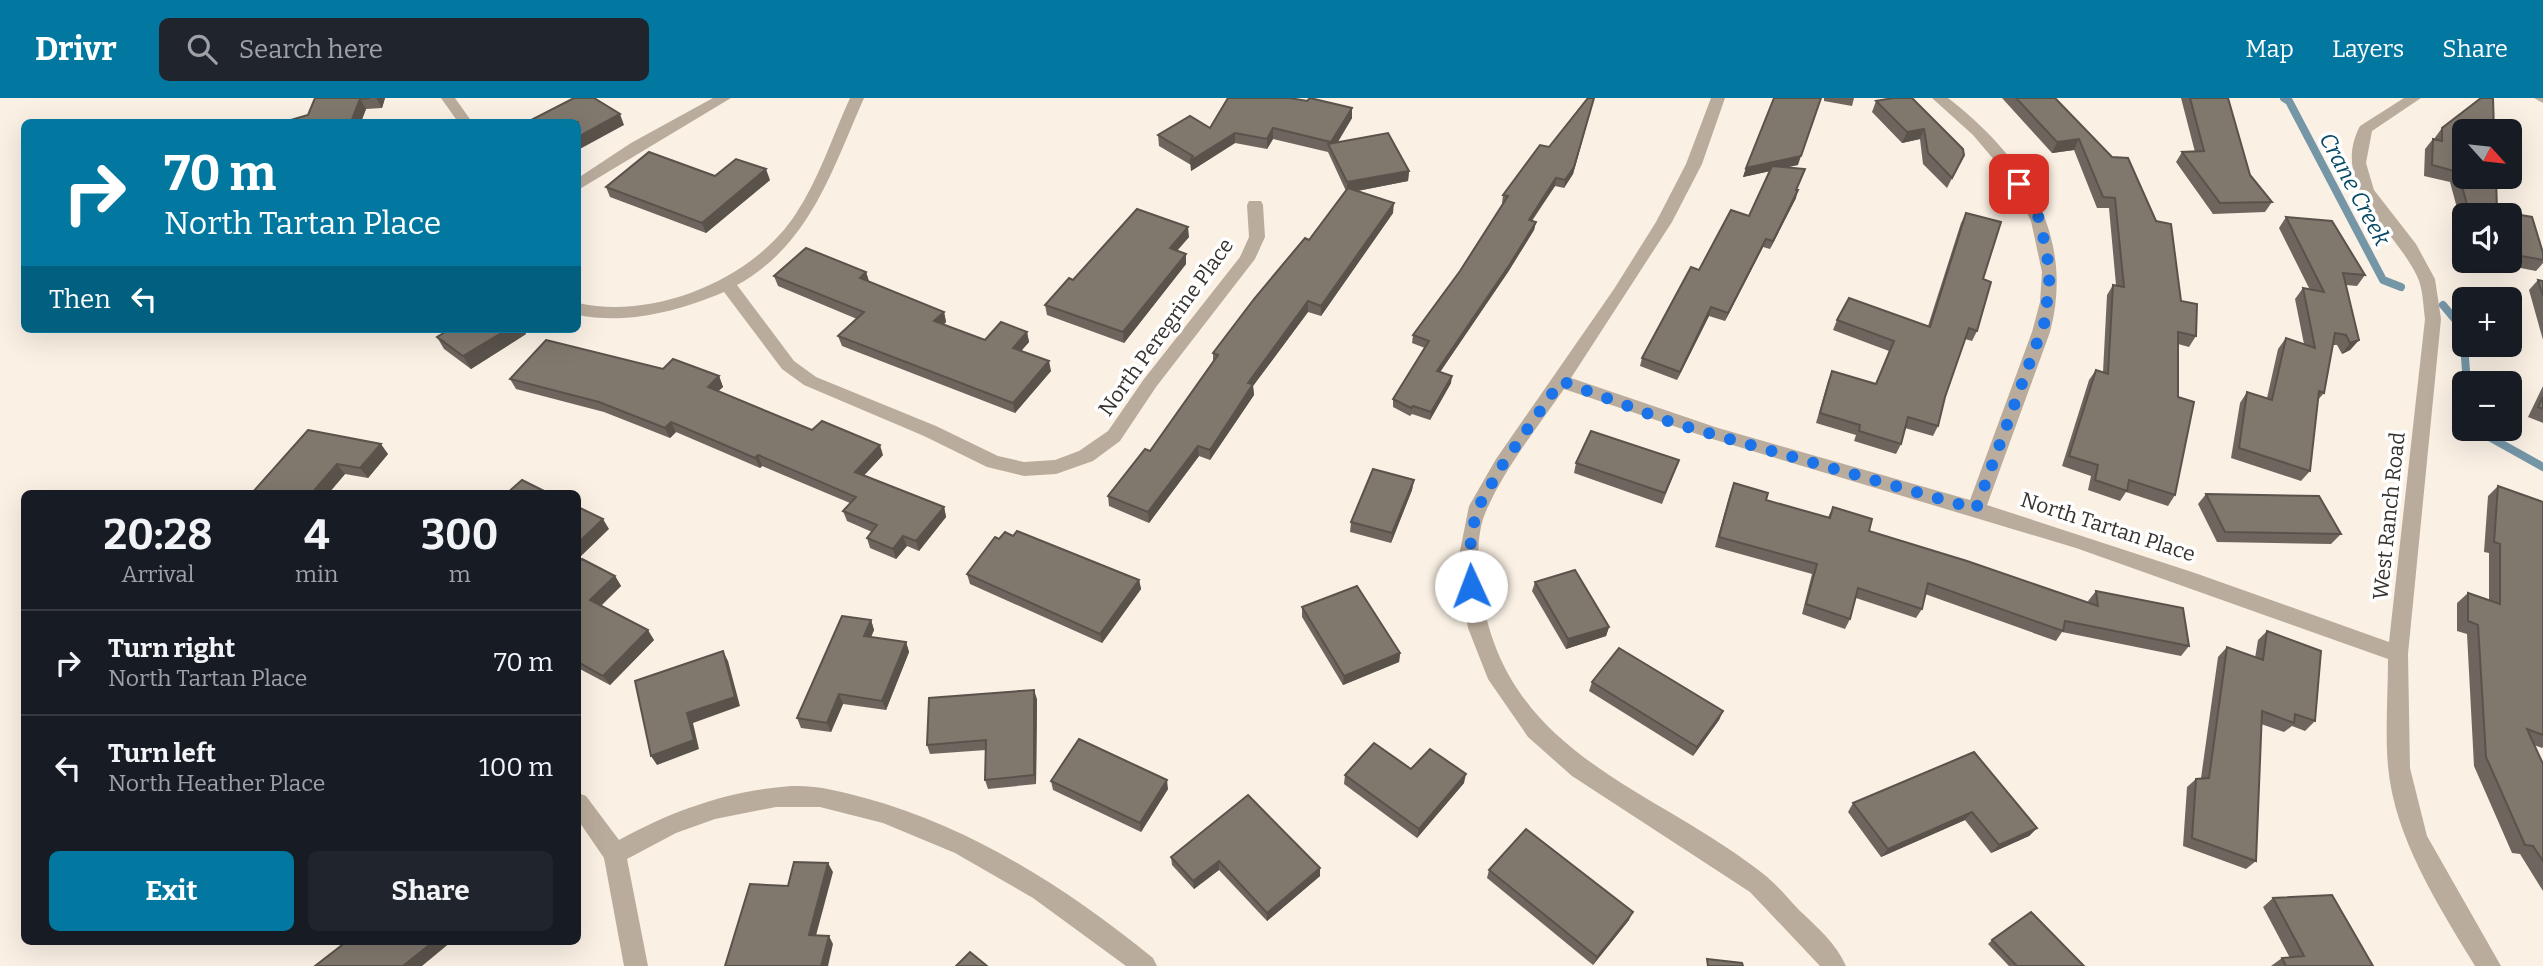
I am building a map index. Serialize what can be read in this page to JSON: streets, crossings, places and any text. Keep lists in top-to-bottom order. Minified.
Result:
{"streets":{"street":["North Peregrine Place","West Ranch Road","North Tartan Place"]},"crossings":[["West Ranch Road","North Tartan Place"]],"water":["Crane Creek"],"north":"bottom right","page":{"header":"Drivr","search":"Search here","nav":["Map","Layers","Share"],"map_buttons":["+","−"],"turn":["70 m","North Tartan Place"],"then":"Then","eta":["20:28","Arrival","4","min","300","m"],"list":[{"name":"Turn right","note":"North Tartan Place","value":"70 m"},{"name":"Turn left","note":"North Heather Place","value":"100 m"}],"buttons":["Exit","Share"]}}
